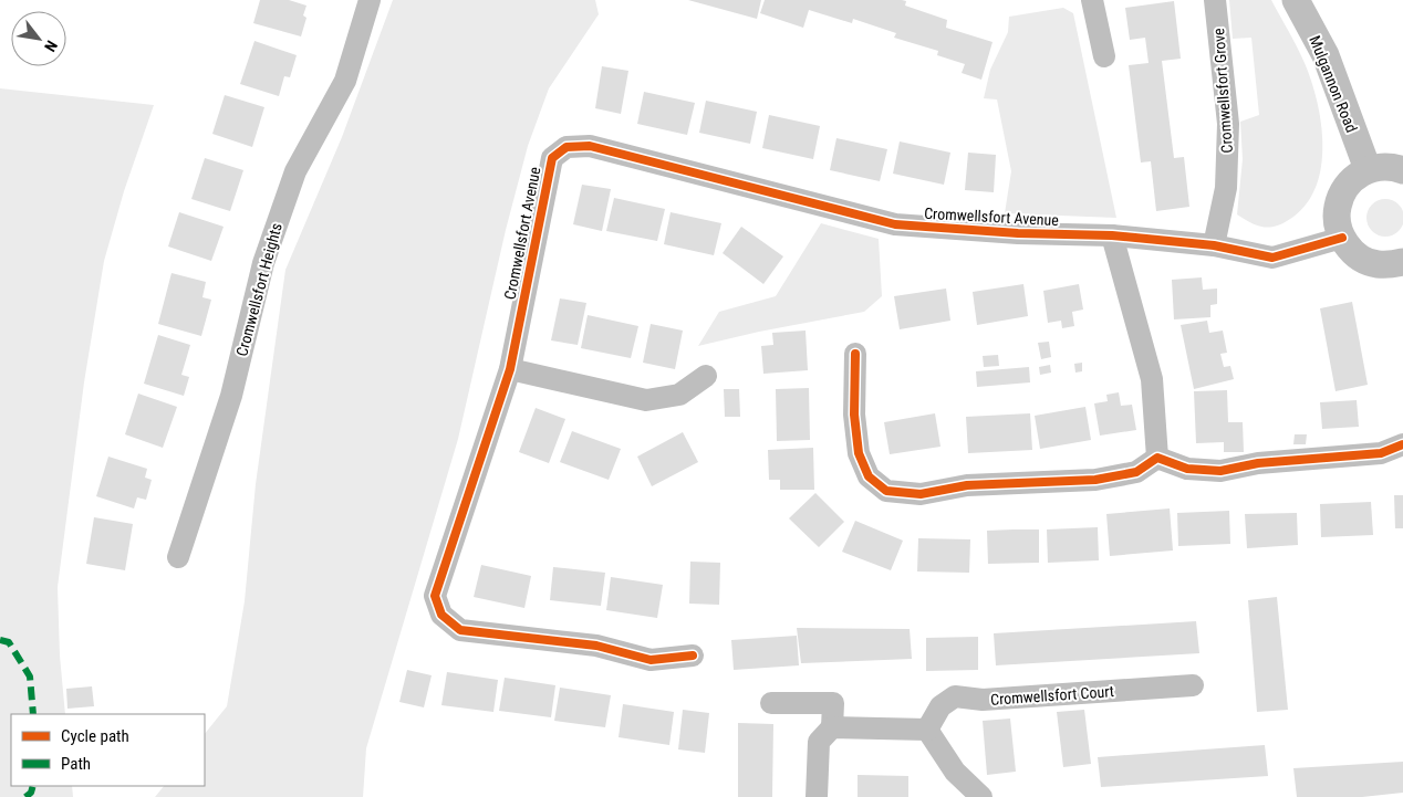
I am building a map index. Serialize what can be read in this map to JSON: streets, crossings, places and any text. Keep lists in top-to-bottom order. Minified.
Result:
{"streets":{"street":["Mulgannon Road","Cromwellsfort Grove","Cromwellsfort Avenue","Cromwellsfort Heights","Cromwellsfort Court"]},"crossings":[["Cromwellsfort Grove","Cromwellsfort Avenue"]],"legend":["Cycle path","Path"],"north":"bottom right"}
